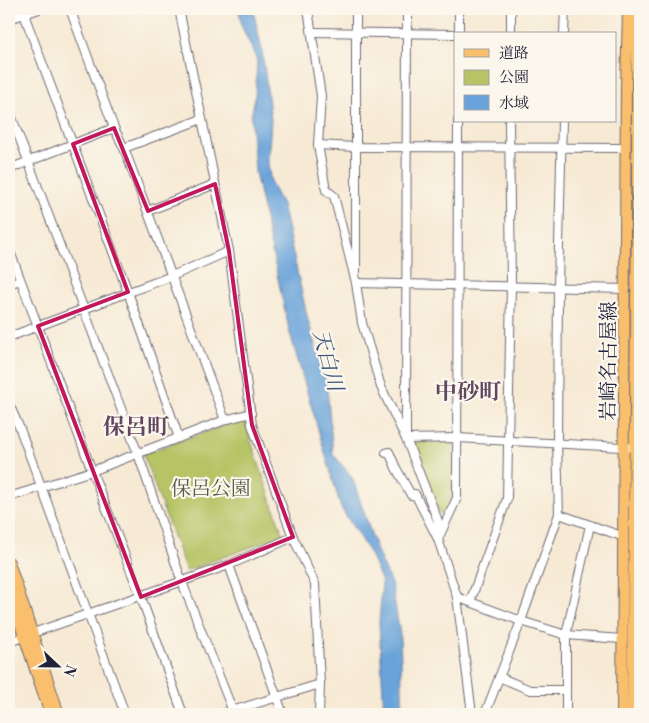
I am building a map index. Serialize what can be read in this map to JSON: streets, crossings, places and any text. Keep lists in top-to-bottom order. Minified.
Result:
{"streets":{"main road":["岩崎名古屋線"]},"districts":["中砂町","保呂町"],"water":["天白川"],"parks":["保呂公園"],"legend":["道路","公園","水域"],"north":"right"}
